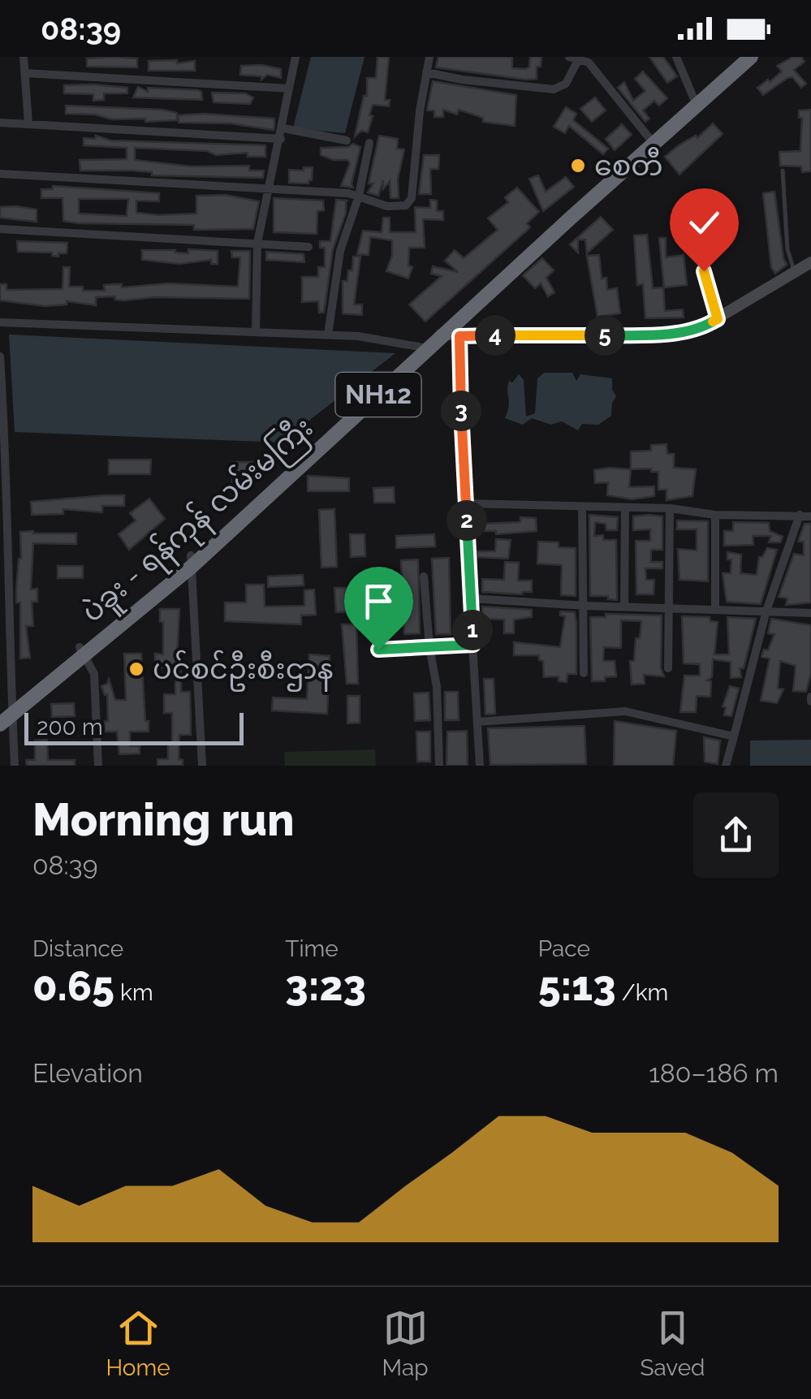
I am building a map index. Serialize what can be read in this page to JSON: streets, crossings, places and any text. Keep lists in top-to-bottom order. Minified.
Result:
{"streets":{"highway":["NH12","ပဲခူး - ရန်ကုန် လမ်းမကြီး"]},"places":["စေတီ","ပင်စင်ဦးစီးဌာန"],"scale_bar":"200 m","page":{"status":"08:39","pins":["4","5","3","2","1"],"scale":"200 m","heading":["Morning run","08:39"],"stats":[["Distance","0.65 km"],["Time","3:23"],["Pace","5:13 /km"]],"chart":["Elevation","180–186 m"],"tabs":["Home","Map","Saved"]}}
